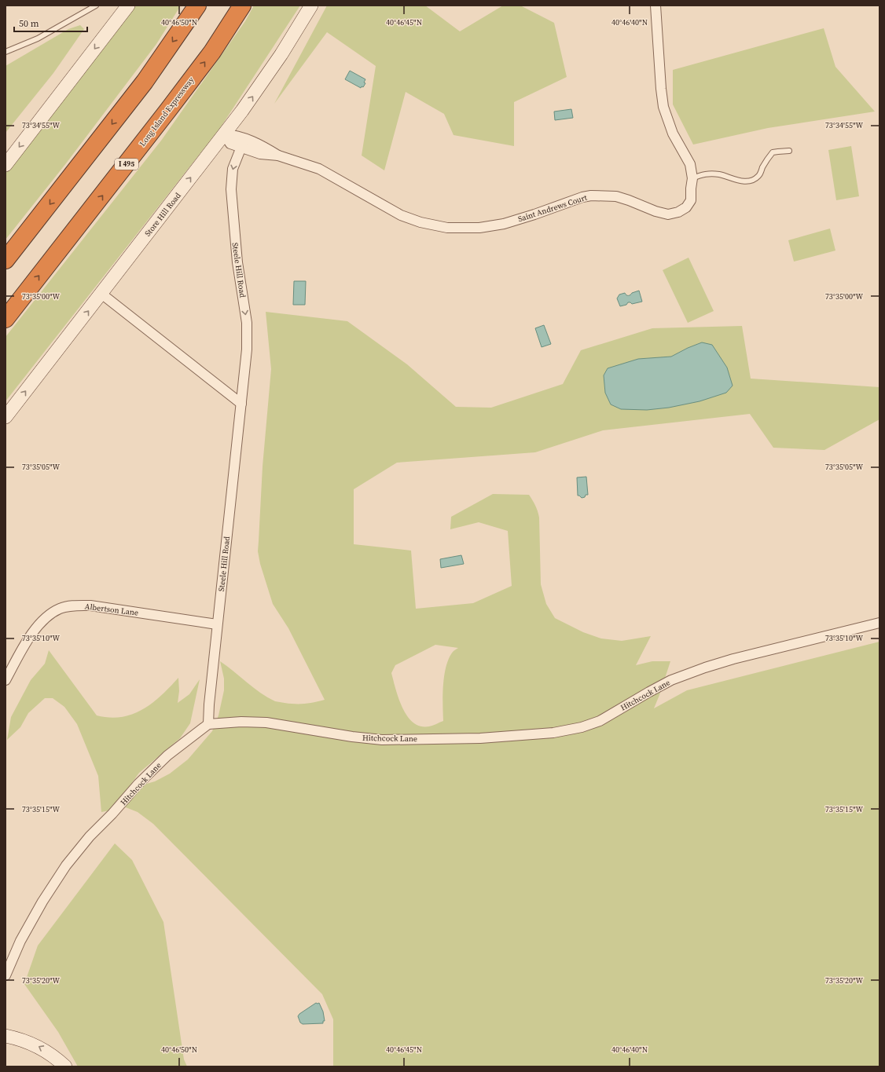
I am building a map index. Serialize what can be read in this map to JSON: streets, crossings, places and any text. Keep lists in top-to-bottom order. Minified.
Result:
{"streets":{"highway":["Long Island Expressway","I 495"],"main road":["Store Hill Road"],"street":["Saint Andrews Court","Steele Hill Road","Albertson Lane","Hitchcock Lane"]},"crossings":[["Saint Andrews Court","Store Hill Road"],["Saint Andrews Court","Steele Hill Road"],["Steele Hill Road","Albertson Lane"],["Steele Hill Road","Hitchcock Lane"]],"one_way":["Store Hill Road","Steele Hill Road"],"scale_bar":"50 m","coordinates":["40°46'50\"N","40°46'45\"N","40°46'40\"N","73°34'55\"W","73°35'00\"W","73°35'05\"W","73°35'10\"W","73°35'15\"W","73°35'20\"W"]}
